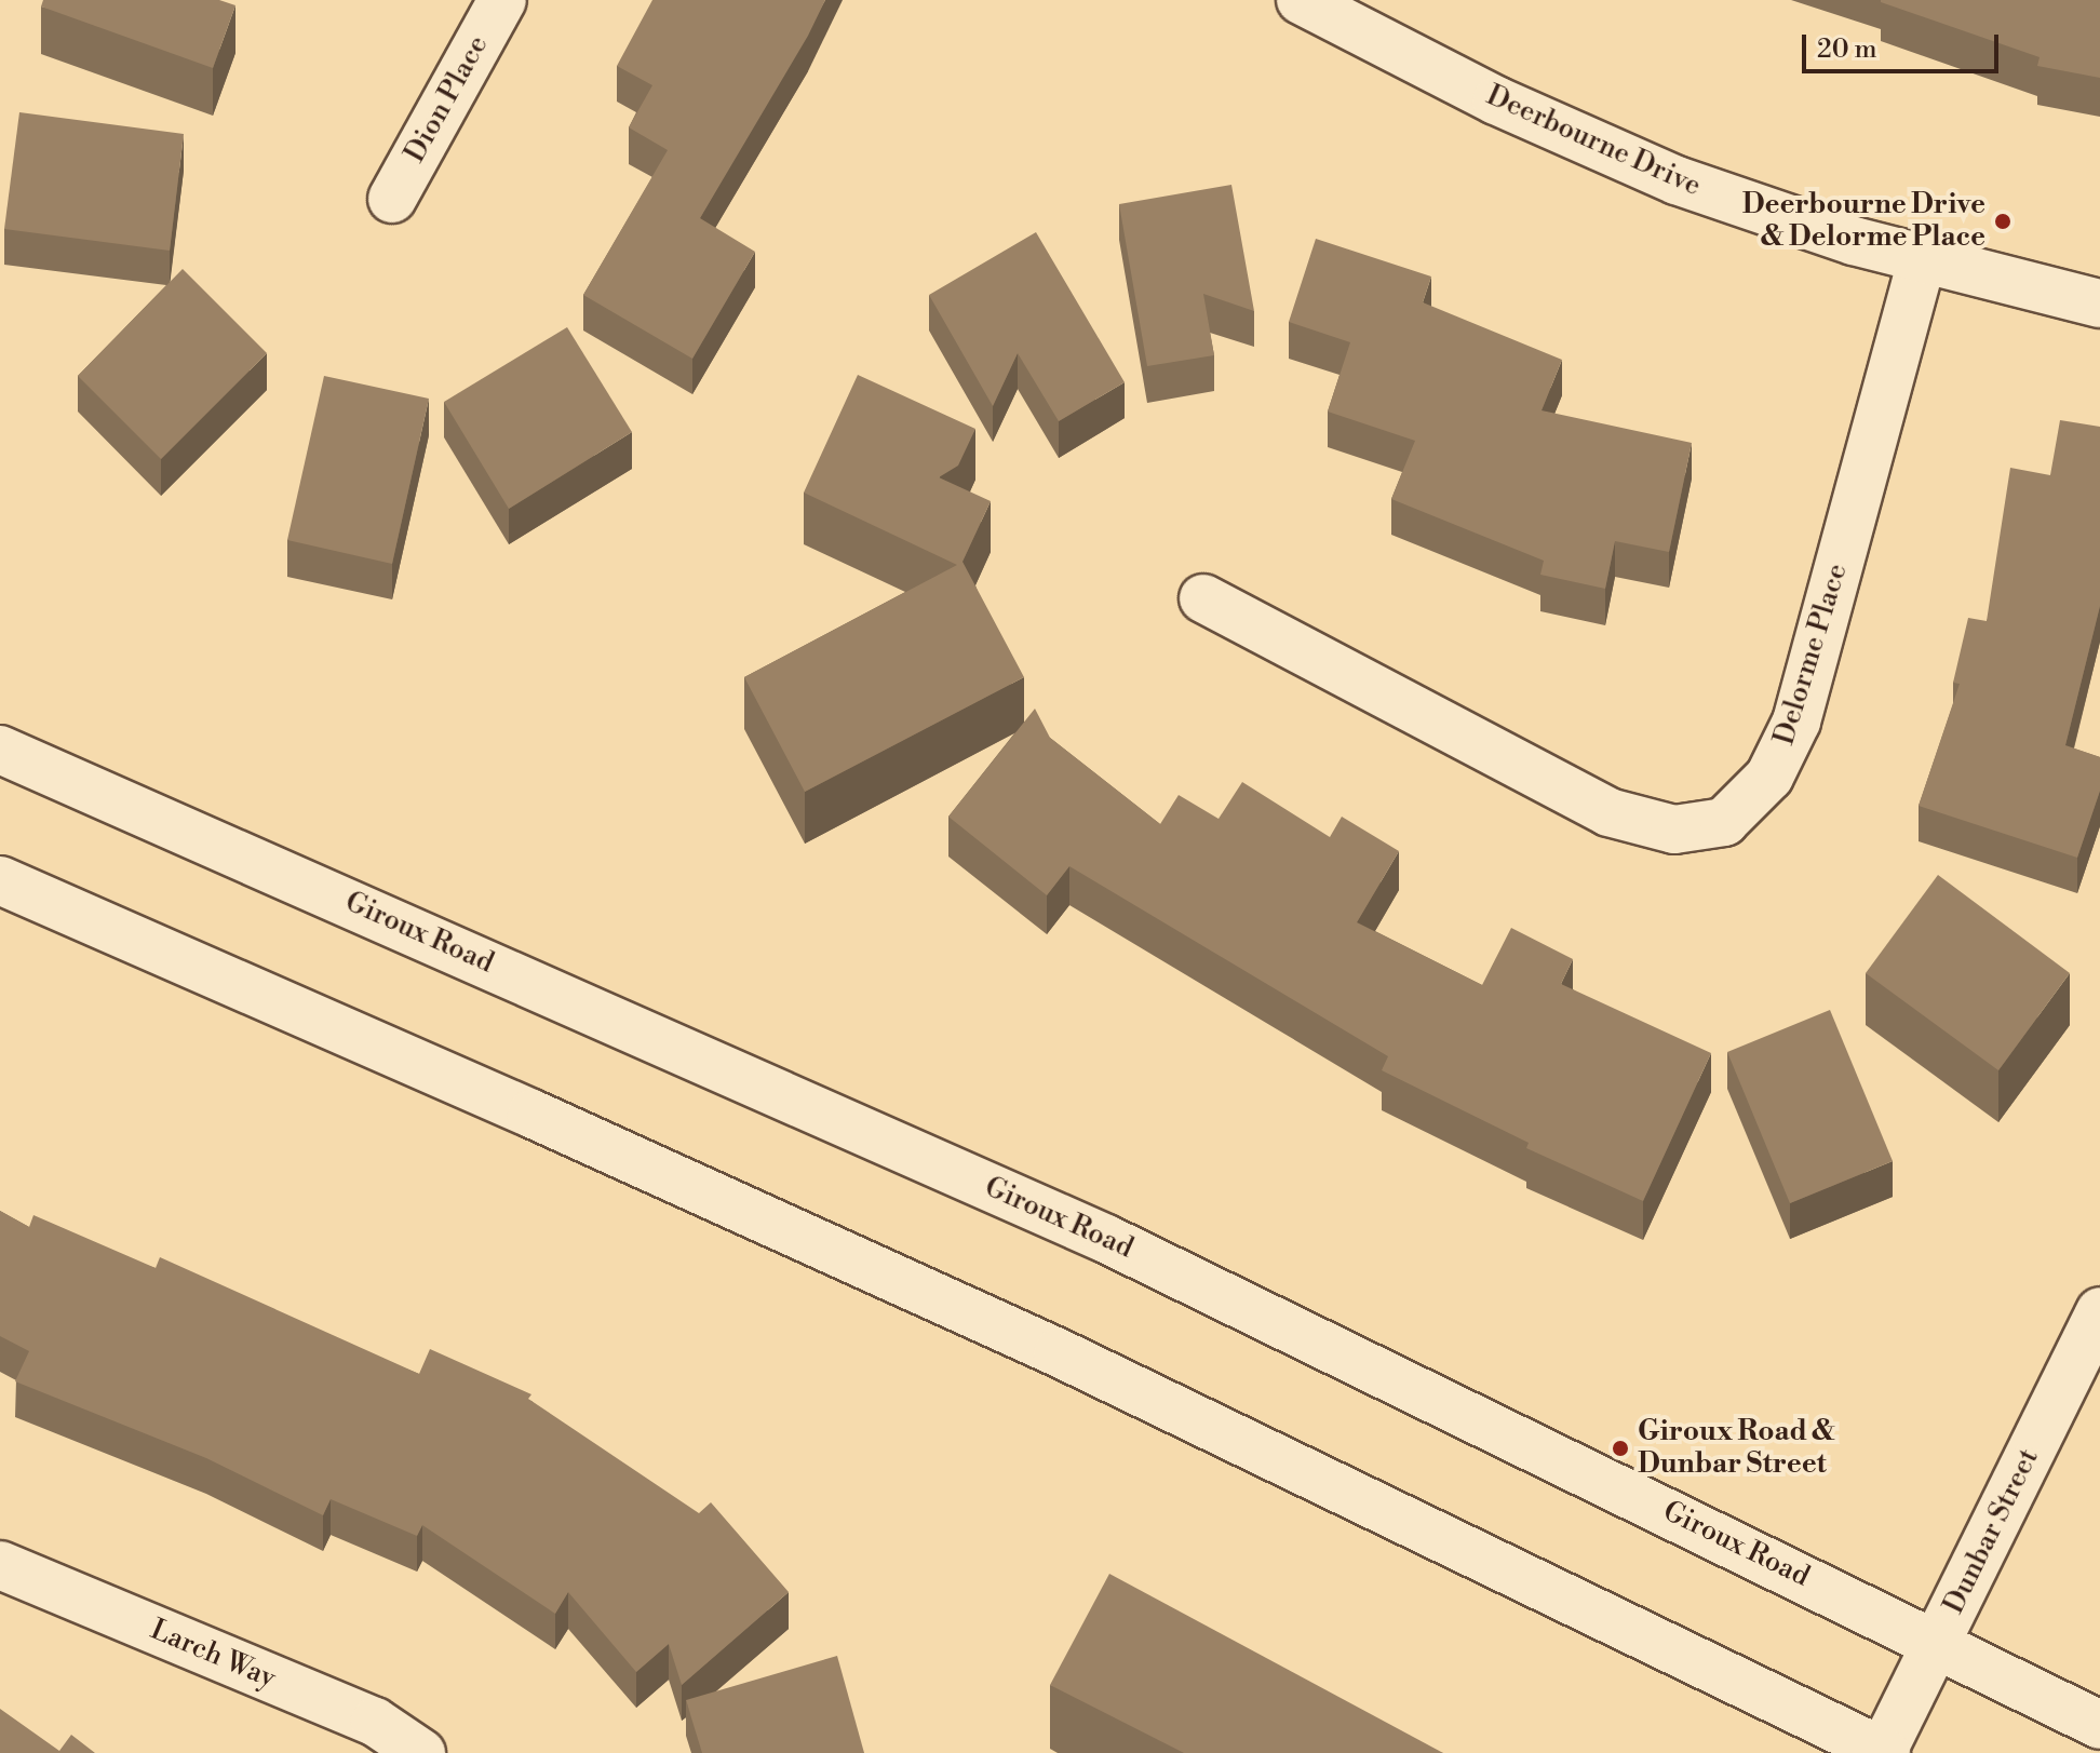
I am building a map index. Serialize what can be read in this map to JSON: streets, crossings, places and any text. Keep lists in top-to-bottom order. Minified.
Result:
{"streets":{"main road":["Dion Place","Deerbourne Drive","Delorme Place","Giroux Road","Dunbar Street","Larch Way"]},"crossings":[["Deerbourne Drive","Delorme Place"],["Giroux Road","Dunbar Street"]],"places":["Deerbourne Drive & Delorme Place","Giroux Road & Dunbar Street"],"scale_bar":"20 m"}
